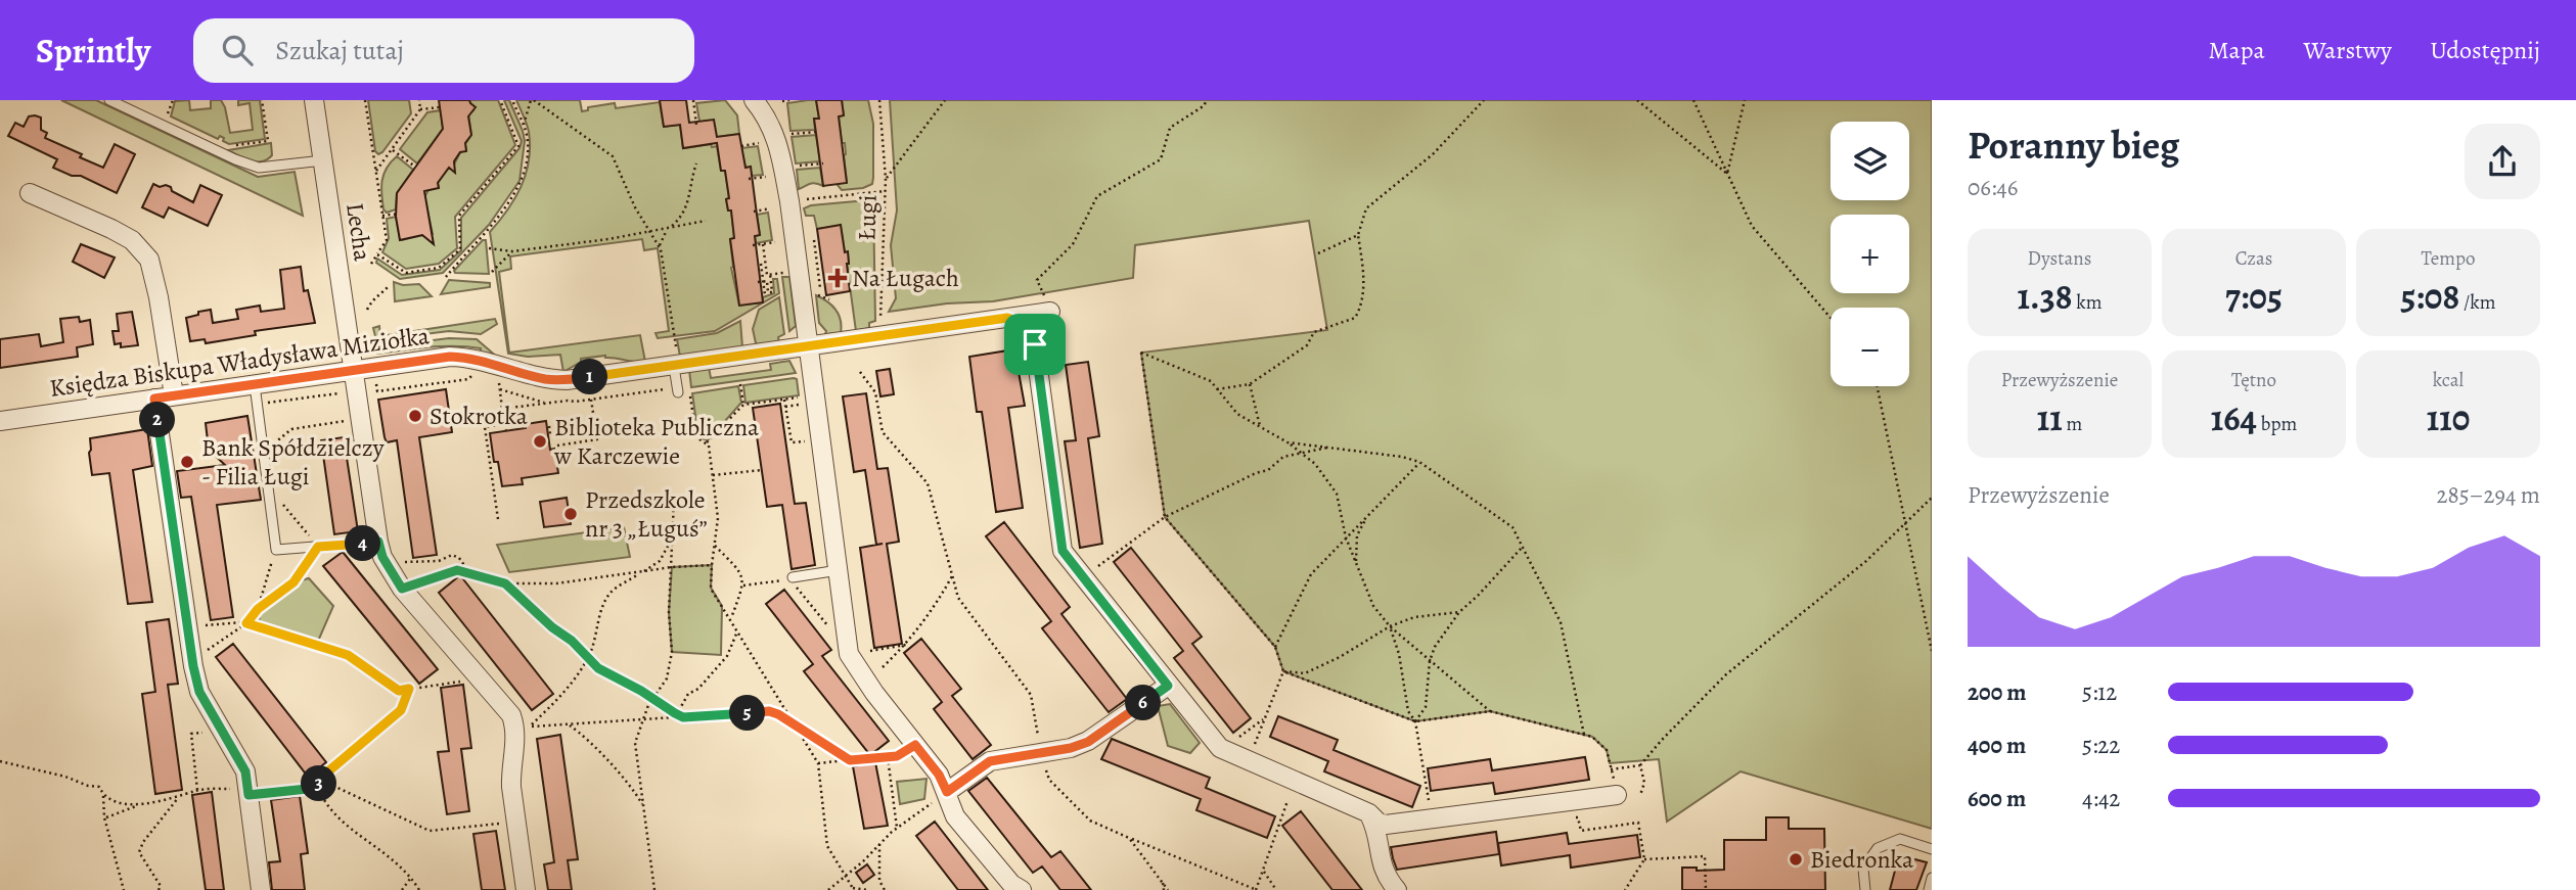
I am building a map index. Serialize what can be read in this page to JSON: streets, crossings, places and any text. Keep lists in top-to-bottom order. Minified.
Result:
{"streets":{"street":["Lecha","Księdza Biskupa Władysława Miziołka"],"path":["Ługi"]},"crossings":[["Ługi","Księdza Biskupa Władysława Miziołka"],["Lecha","Księdza Biskupa Władysława Miziołka"]],"places":{"health":["Na Ługach"],"other":["Stokrotka","Biblioteka Publiczna w Karczewie","Bank Spółdzielczy - Filia Ługi","Przedszkole nr 3 „Ługuś”","Biedronka"]},"page":{"header":"Sprintly","search":"Szukaj tutaj","nav":["Mapa","Warstwy","Udostępnij"],"heading":["Poranny bieg","06:46"],"map_buttons":["+","−"],"stats":[["Dystans","1.38 km"],["Czas","7:05"],["Tempo","5:08 /km"],["Przewyższenie","11 m"],["Tętno","164 bpm"],["kcal","110"]],"pins":["1","2","4","6","5","3"],"chart":["Przewyższenie","285–294 m"],"list":[{"name":"200 m","note":"5:12"},{"name":"400 m","note":"5:22"},{"name":"600 m","note":"4:42"}]}}
